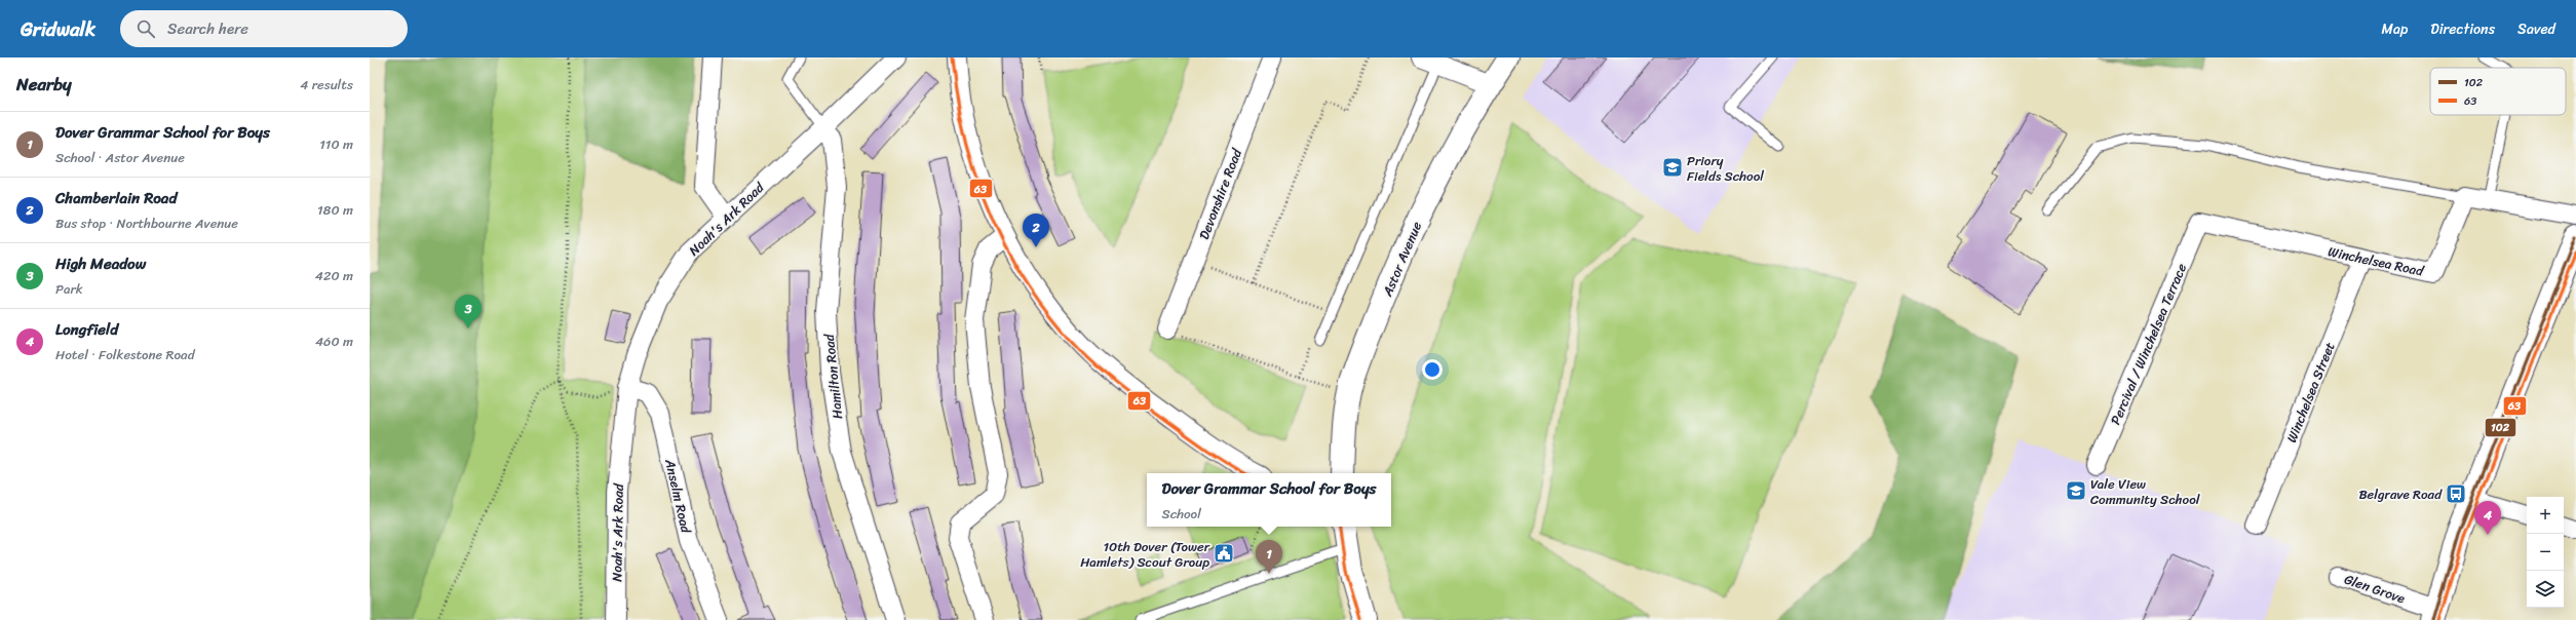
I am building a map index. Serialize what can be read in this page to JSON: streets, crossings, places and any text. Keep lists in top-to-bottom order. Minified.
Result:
{"streets":{"street":["Devonshire Road","Noah's Ark Road","Astor Avenue","Winchelsea Road","Percival / Winchelsea Terrace","Hamilton Road","Winchelsea Street","Anselm Road","Glen Grove"]},"crossings":[["Noah's Ark Road","Hamilton Road"],["Noah's Ark Road","Anselm Road"],["Winchelsea Road","Percival / Winchelsea Terrace"],["Winchelsea Road","Winchelsea Street"]],"places":{"school or university":["Priory Fields School","Vale View Community School"],"bus stop":["Belgrave Road"],"public building":["10th Dover (Tower Hamlets) Scout Group"]},"lines":["transit line 63","transit line 102"],"legend":["102","63"],"page":{"header":"Gridwalk","search":"Search here","nav":["Map","Directions","Saved"],"heading":["Nearby","4 results"],"list":[{"mark":"1","name":"Dover Grammar School for Boys","note":"School · Astor Avenue","value":"110 m"},{"mark":"2","name":"Chamberlain Road","note":"Bus stop · Northbourne Avenue","value":"180 m"},{"mark":"3","name":"High Meadow","note":"Park","value":"420 m"},{"mark":"4","name":"Longfield","note":"Hotel · Folkestone Road","value":"460 m"}],"pins":["2","3","4","1"],"popup":["Dover Grammar School for Boys","School"],"map_buttons":["+","−"]}}
